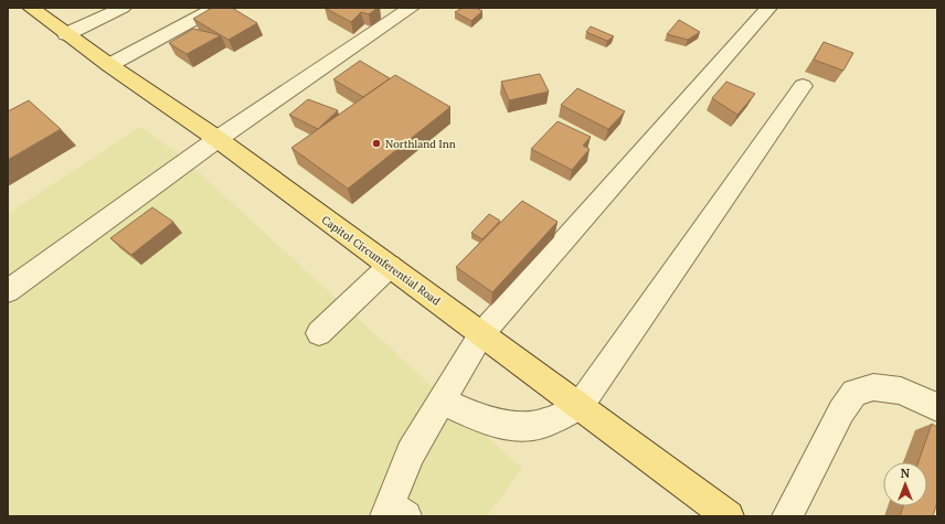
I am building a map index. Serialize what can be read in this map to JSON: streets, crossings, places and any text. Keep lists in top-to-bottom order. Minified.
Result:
{"streets":{"main road":["Capitol Circumferential Road"]},"places":["Northland Inn"],"north":"top"}
